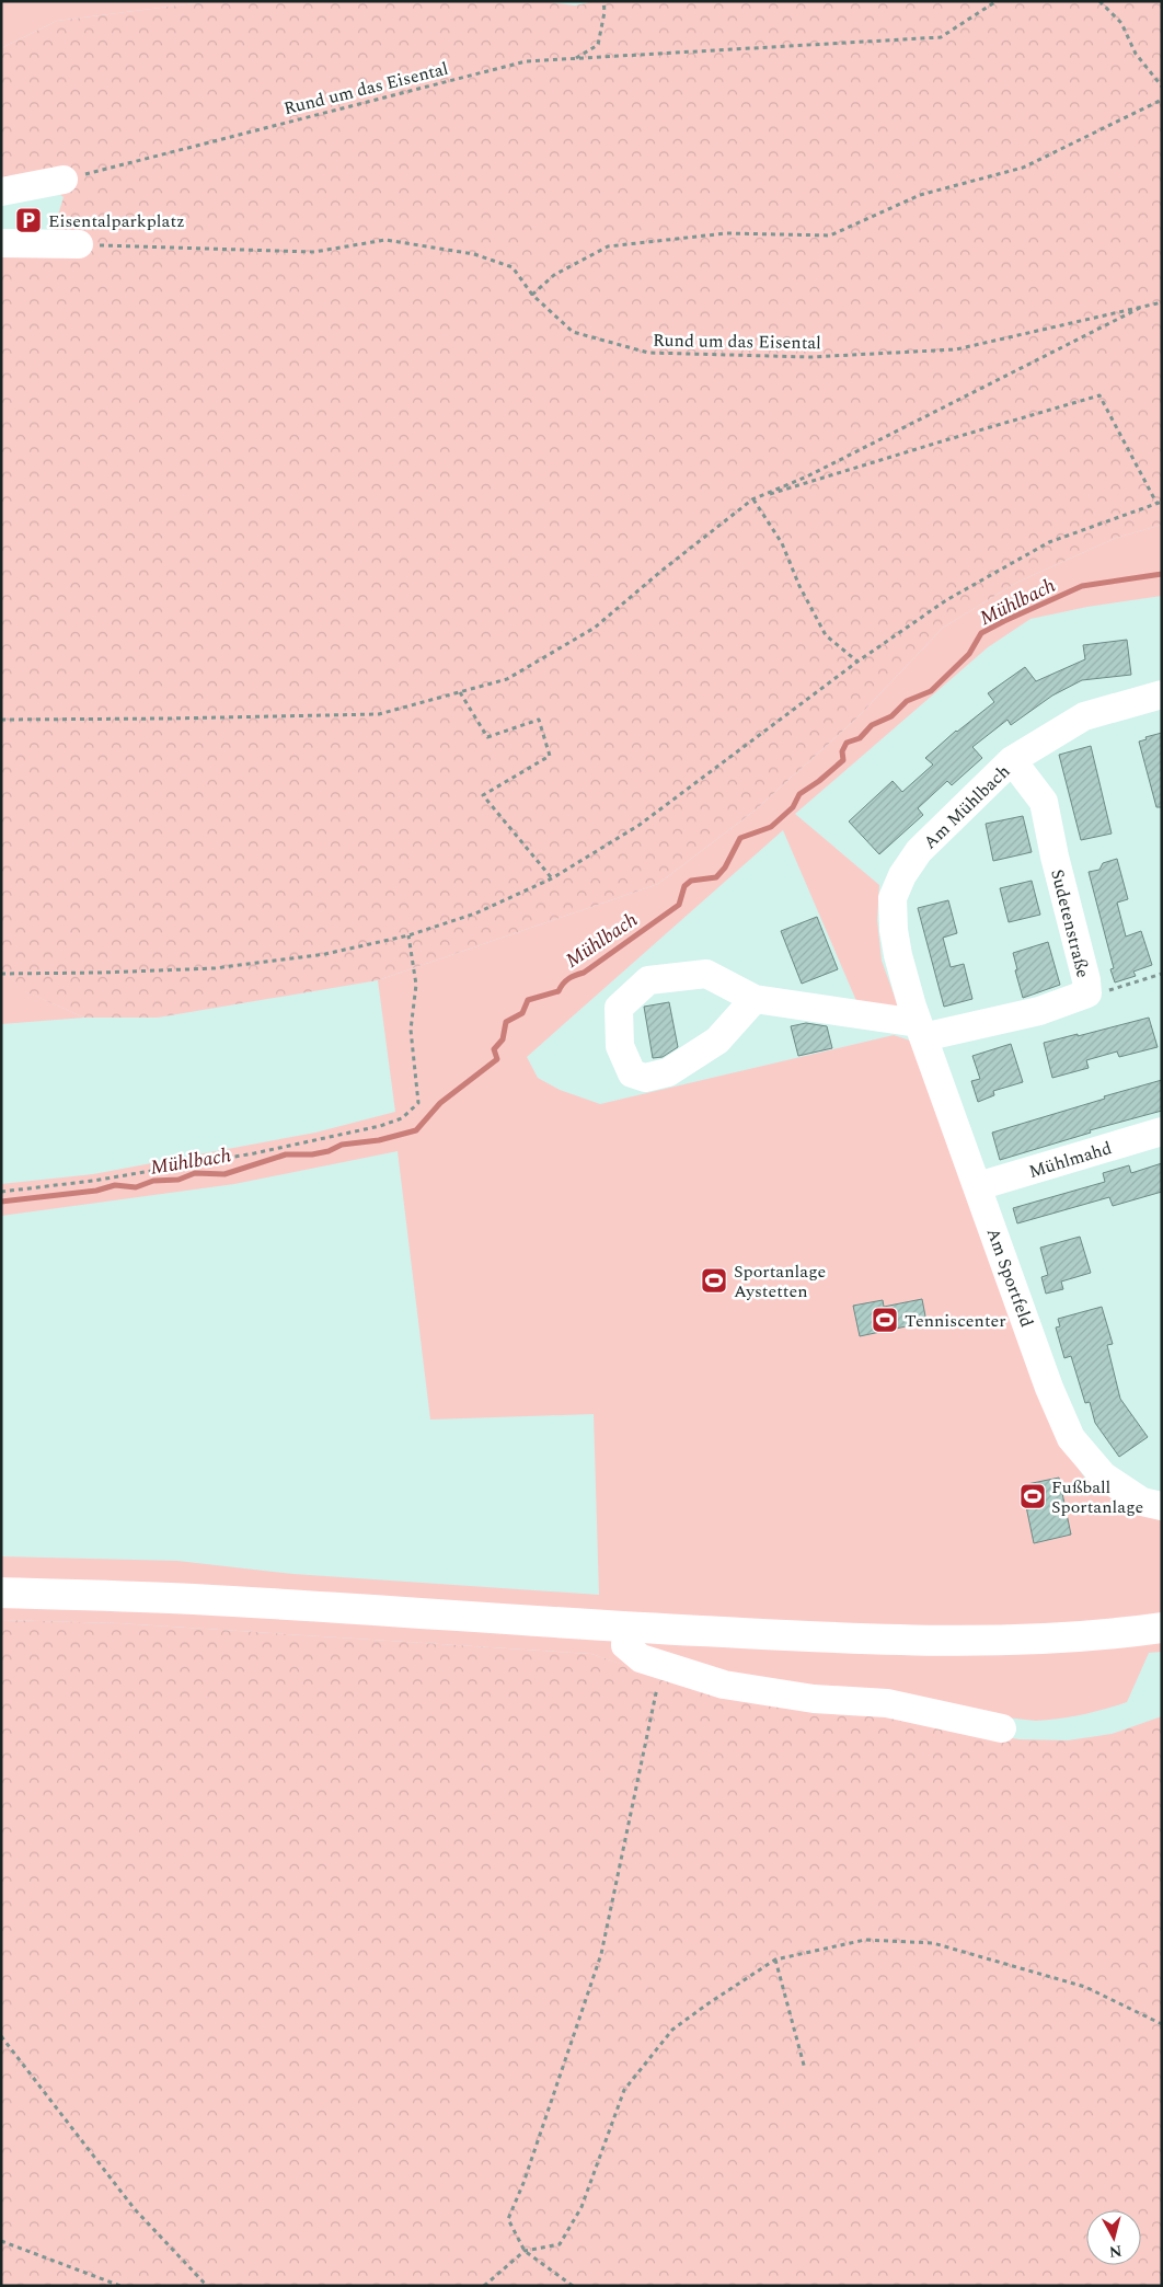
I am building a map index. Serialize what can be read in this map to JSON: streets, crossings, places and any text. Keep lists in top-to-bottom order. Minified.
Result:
{"streets":{"street":["Am Mühlbach","Sudetenstraße","Mühlmahd","Am Sportfeld"],"path":["Rund um das Eisental"]},"crossings":[["Am Mühlbach","Sudetenstraße"],["Am Mühlbach","Am Sportfeld"],["Sudetenstraße","Am Sportfeld"],["Mühlmahd","Am Sportfeld"]],"water":["Mühlbach"],"places":{"parking":["Eisentalparkplatz"],"sports":["Sportanlage Aystetten","Tenniscenter","Fußball Sportanlage"]},"north":"bottom"}
